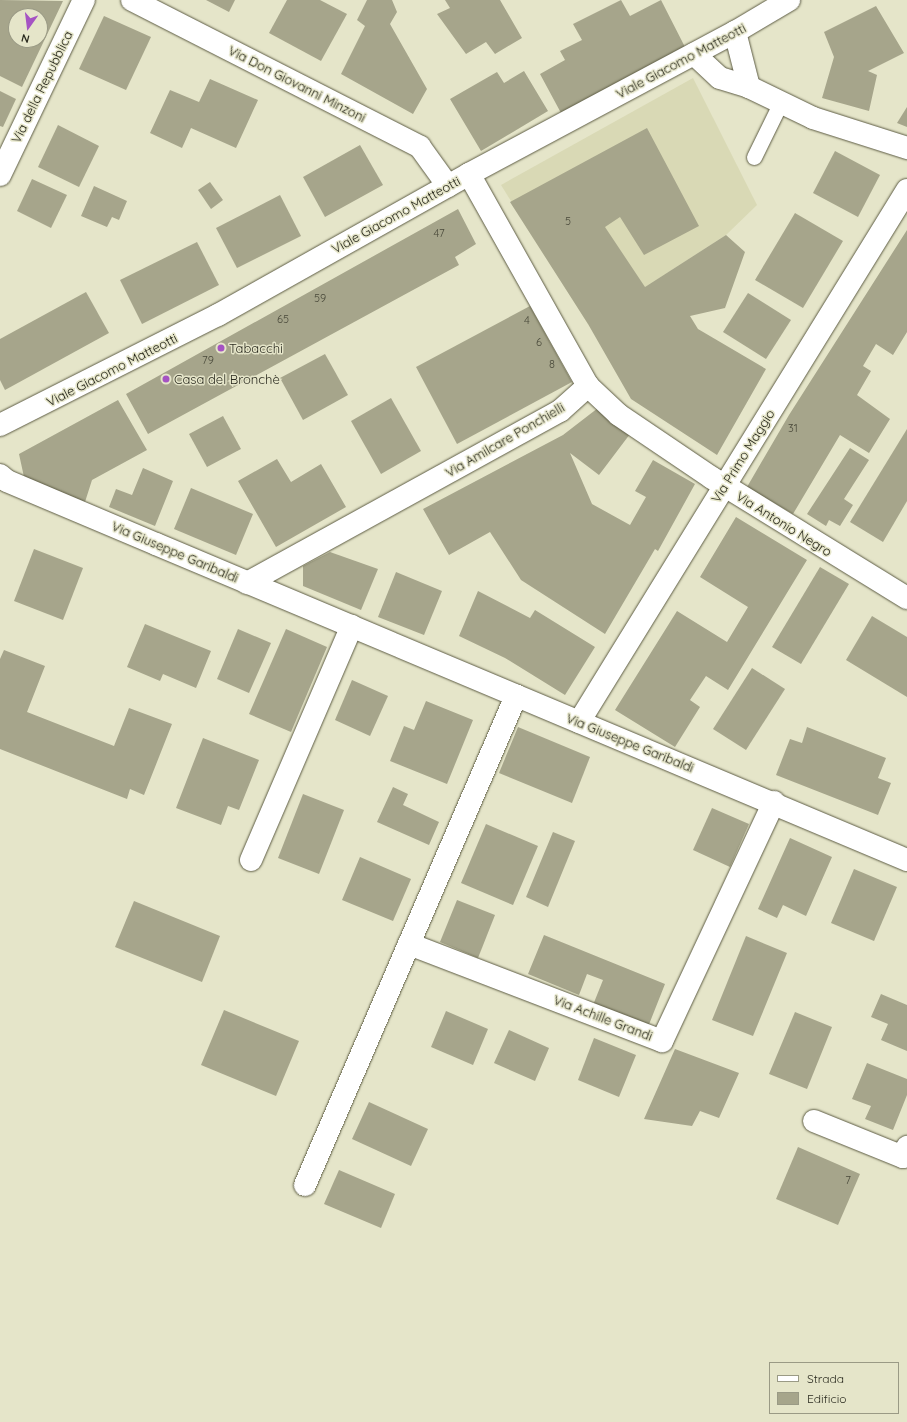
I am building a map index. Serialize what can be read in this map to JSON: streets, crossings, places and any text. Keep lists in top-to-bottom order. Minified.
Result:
{"streets":{"street":["Viale Giacomo Matteotti","Via Don Giovanni Minzoni","Via della Repubblica","Via Amilcare Ponchielli","Via Primo Maggio","Via Antonio Negro","Via Giuseppe Garibaldi","Via Achille Grandi"]},"crossings":[["Viale Giacomo Matteotti","Via Don Giovanni Minzoni"],["Via Amilcare Ponchielli","Via Antonio Negro"],["Via Amilcare Ponchielli","Via Giuseppe Garibaldi"],["Via Primo Maggio","Via Antonio Negro"],["Via Primo Maggio","Via Giuseppe Garibaldi"],["Via Giuseppe Garibaldi","Via Achille Grandi"]],"places":["Tabacchi","Casa del Bronchè"],"house_numbers":["5","47","59","65","4","6","79","8","31","7"],"legend":["Strada","Edificio"],"north":"bottom"}
